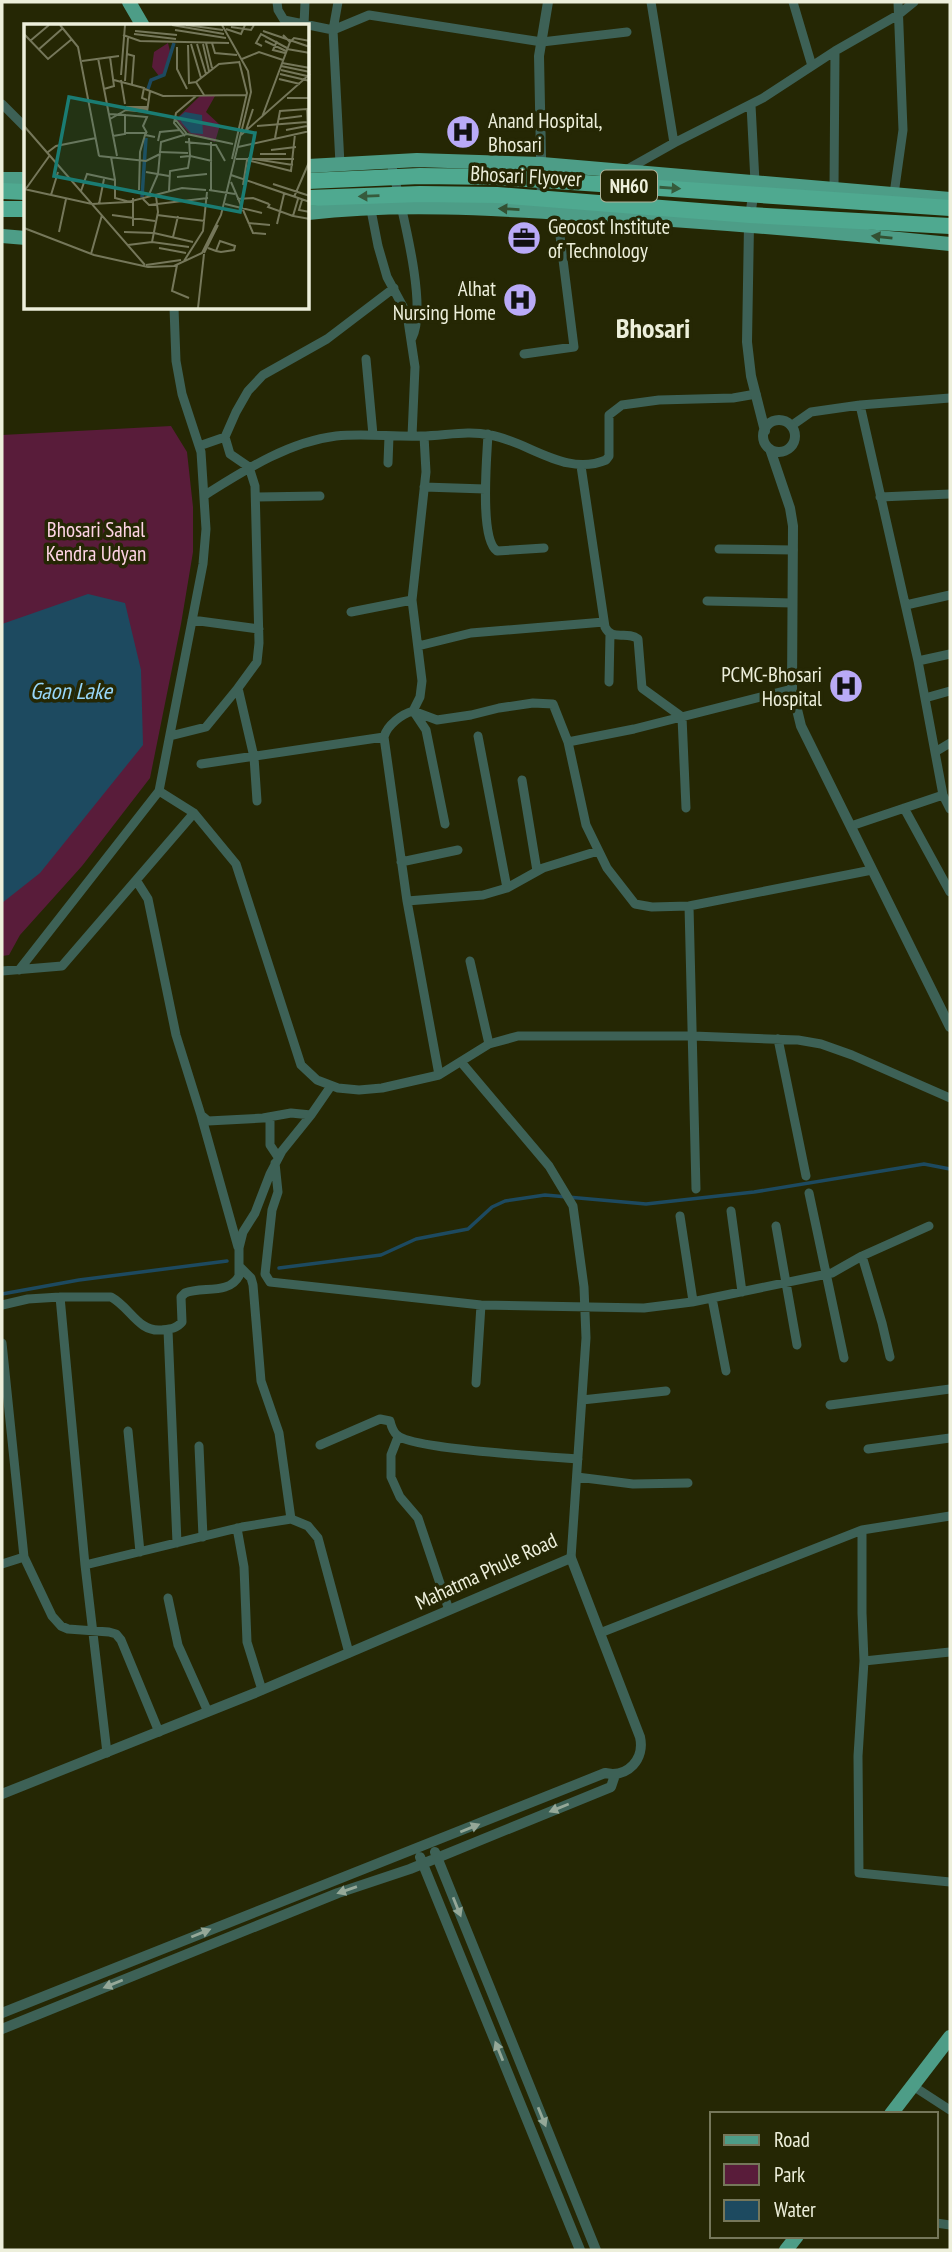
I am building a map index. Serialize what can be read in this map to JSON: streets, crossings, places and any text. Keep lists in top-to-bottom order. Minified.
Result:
{"streets":{"highway":["Bhosari Flyover","NH60"],"street":["Mahatma Phule Road"]},"districts":["Bhosari"],"water":["Gaon Lake"],"parks":["Bhosari Sahal Kendra Udyan"],"places":{"hospital":["Anand Hospital, Bhosari","Alhat Nursing Home","PCMC-Bhosari Hospital"],"office":["Geocost Institute of Technology"]},"legend":["Road","Park","Water"]}
